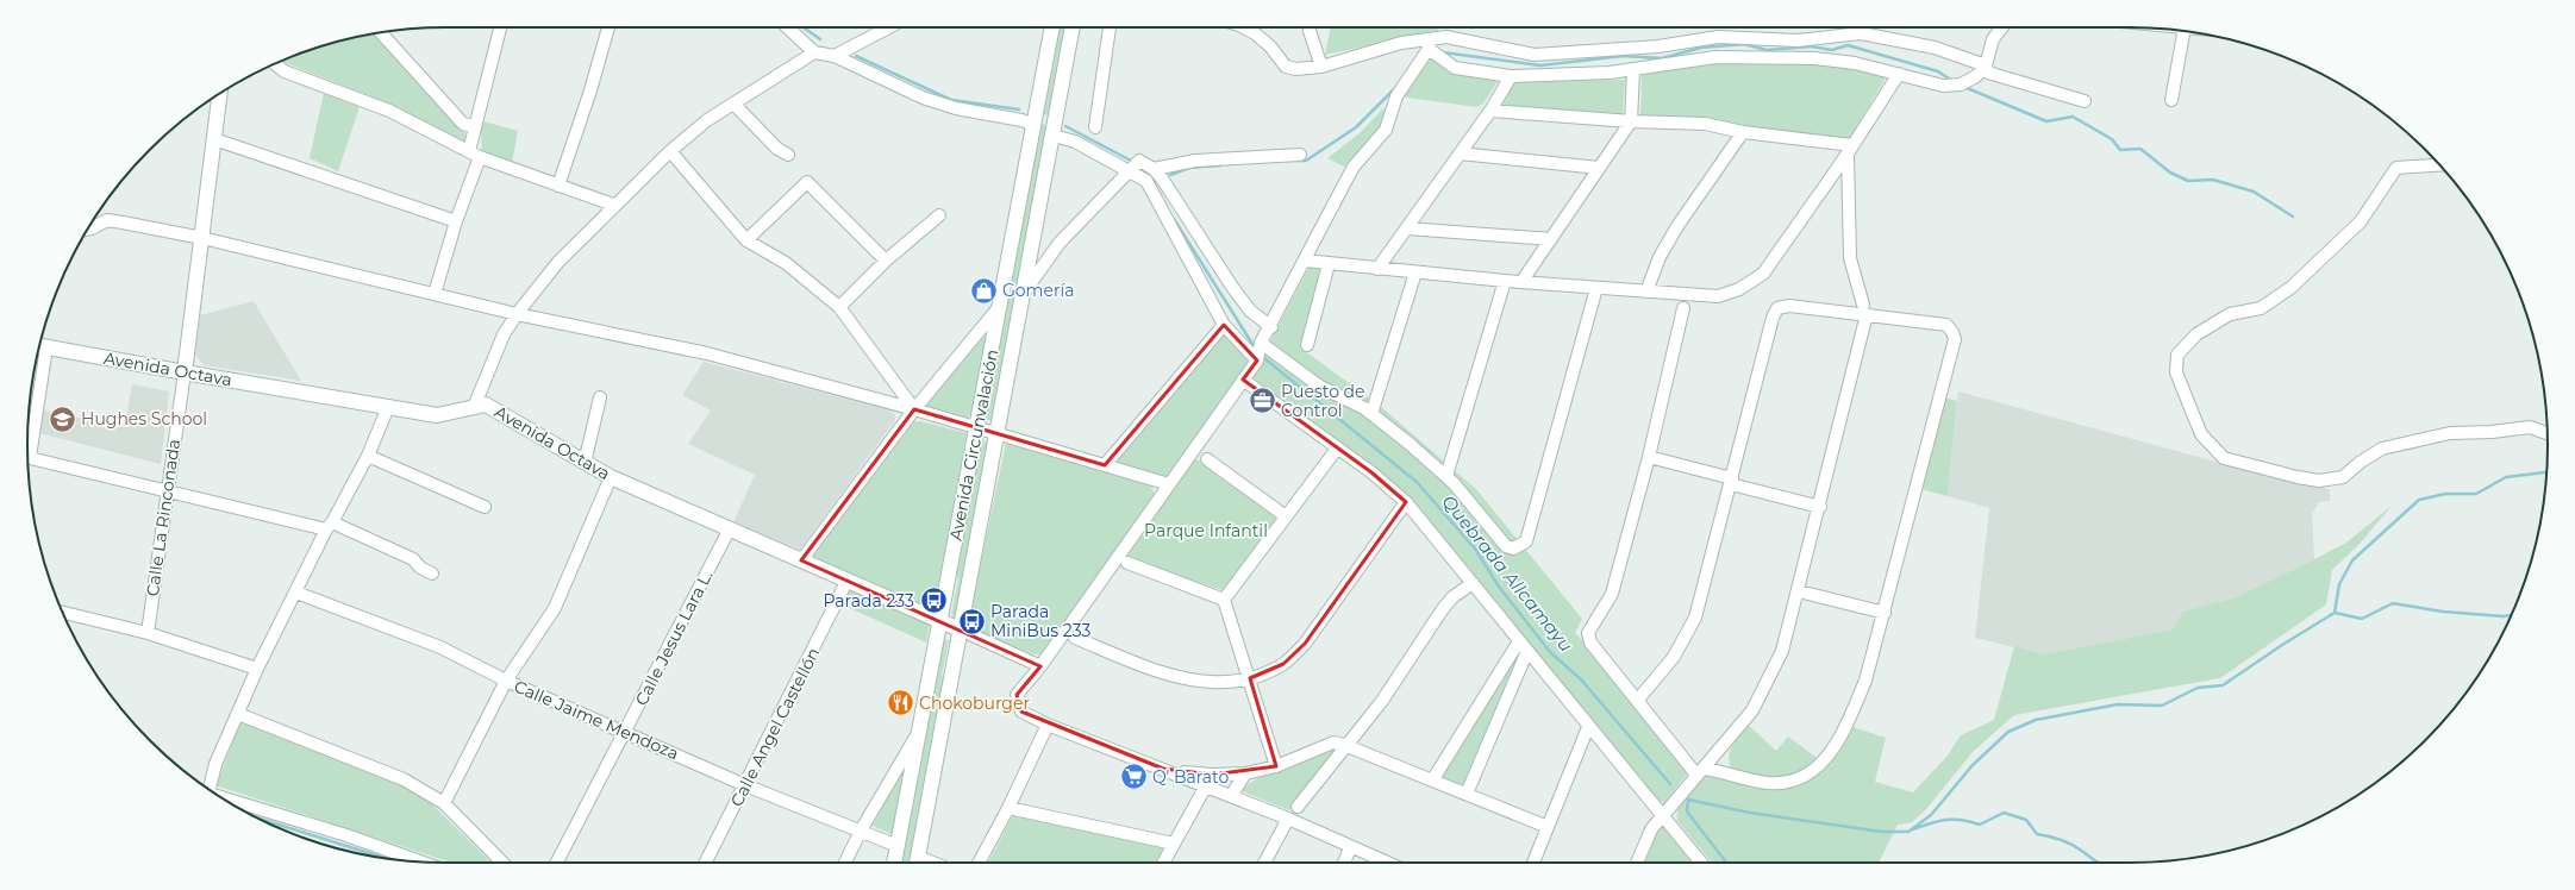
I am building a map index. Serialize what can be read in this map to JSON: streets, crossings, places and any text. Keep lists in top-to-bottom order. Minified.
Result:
{"streets":{"main road":["Avenida Octava","Avenida Circunvalación","Calle La Rinconada"],"street":["Calle Jesus Lara L.","Calle Jaime Mendoza","Calle Angel Castellón"]},"crossings":[["Avenida Octava","Avenida Circunvalación"],["Avenida Octava","Calle La Rinconada"],["Avenida Octava","Calle Jesus Lara L."],["Avenida Octava","Calle Angel Castellón"],["Avenida Circunvalación","Calle Jaime Mendoza"],["Calle Jesus Lara L.","Calle Jaime Mendoza"],["Calle Jaime Mendoza","Calle Angel Castellón"]],"water":["Quebrada Allcamayu"],"parks":["Parque Infantil"],"places":{"shop":["Gomería"],"office":["Puesto de Control"],"school or university":["Hughes School"],"bus stop":["Parada 233","Parada MiniBus 233"],"restaurant":["Chokoburger"],"supermarket":["Q' Barato"]}}
